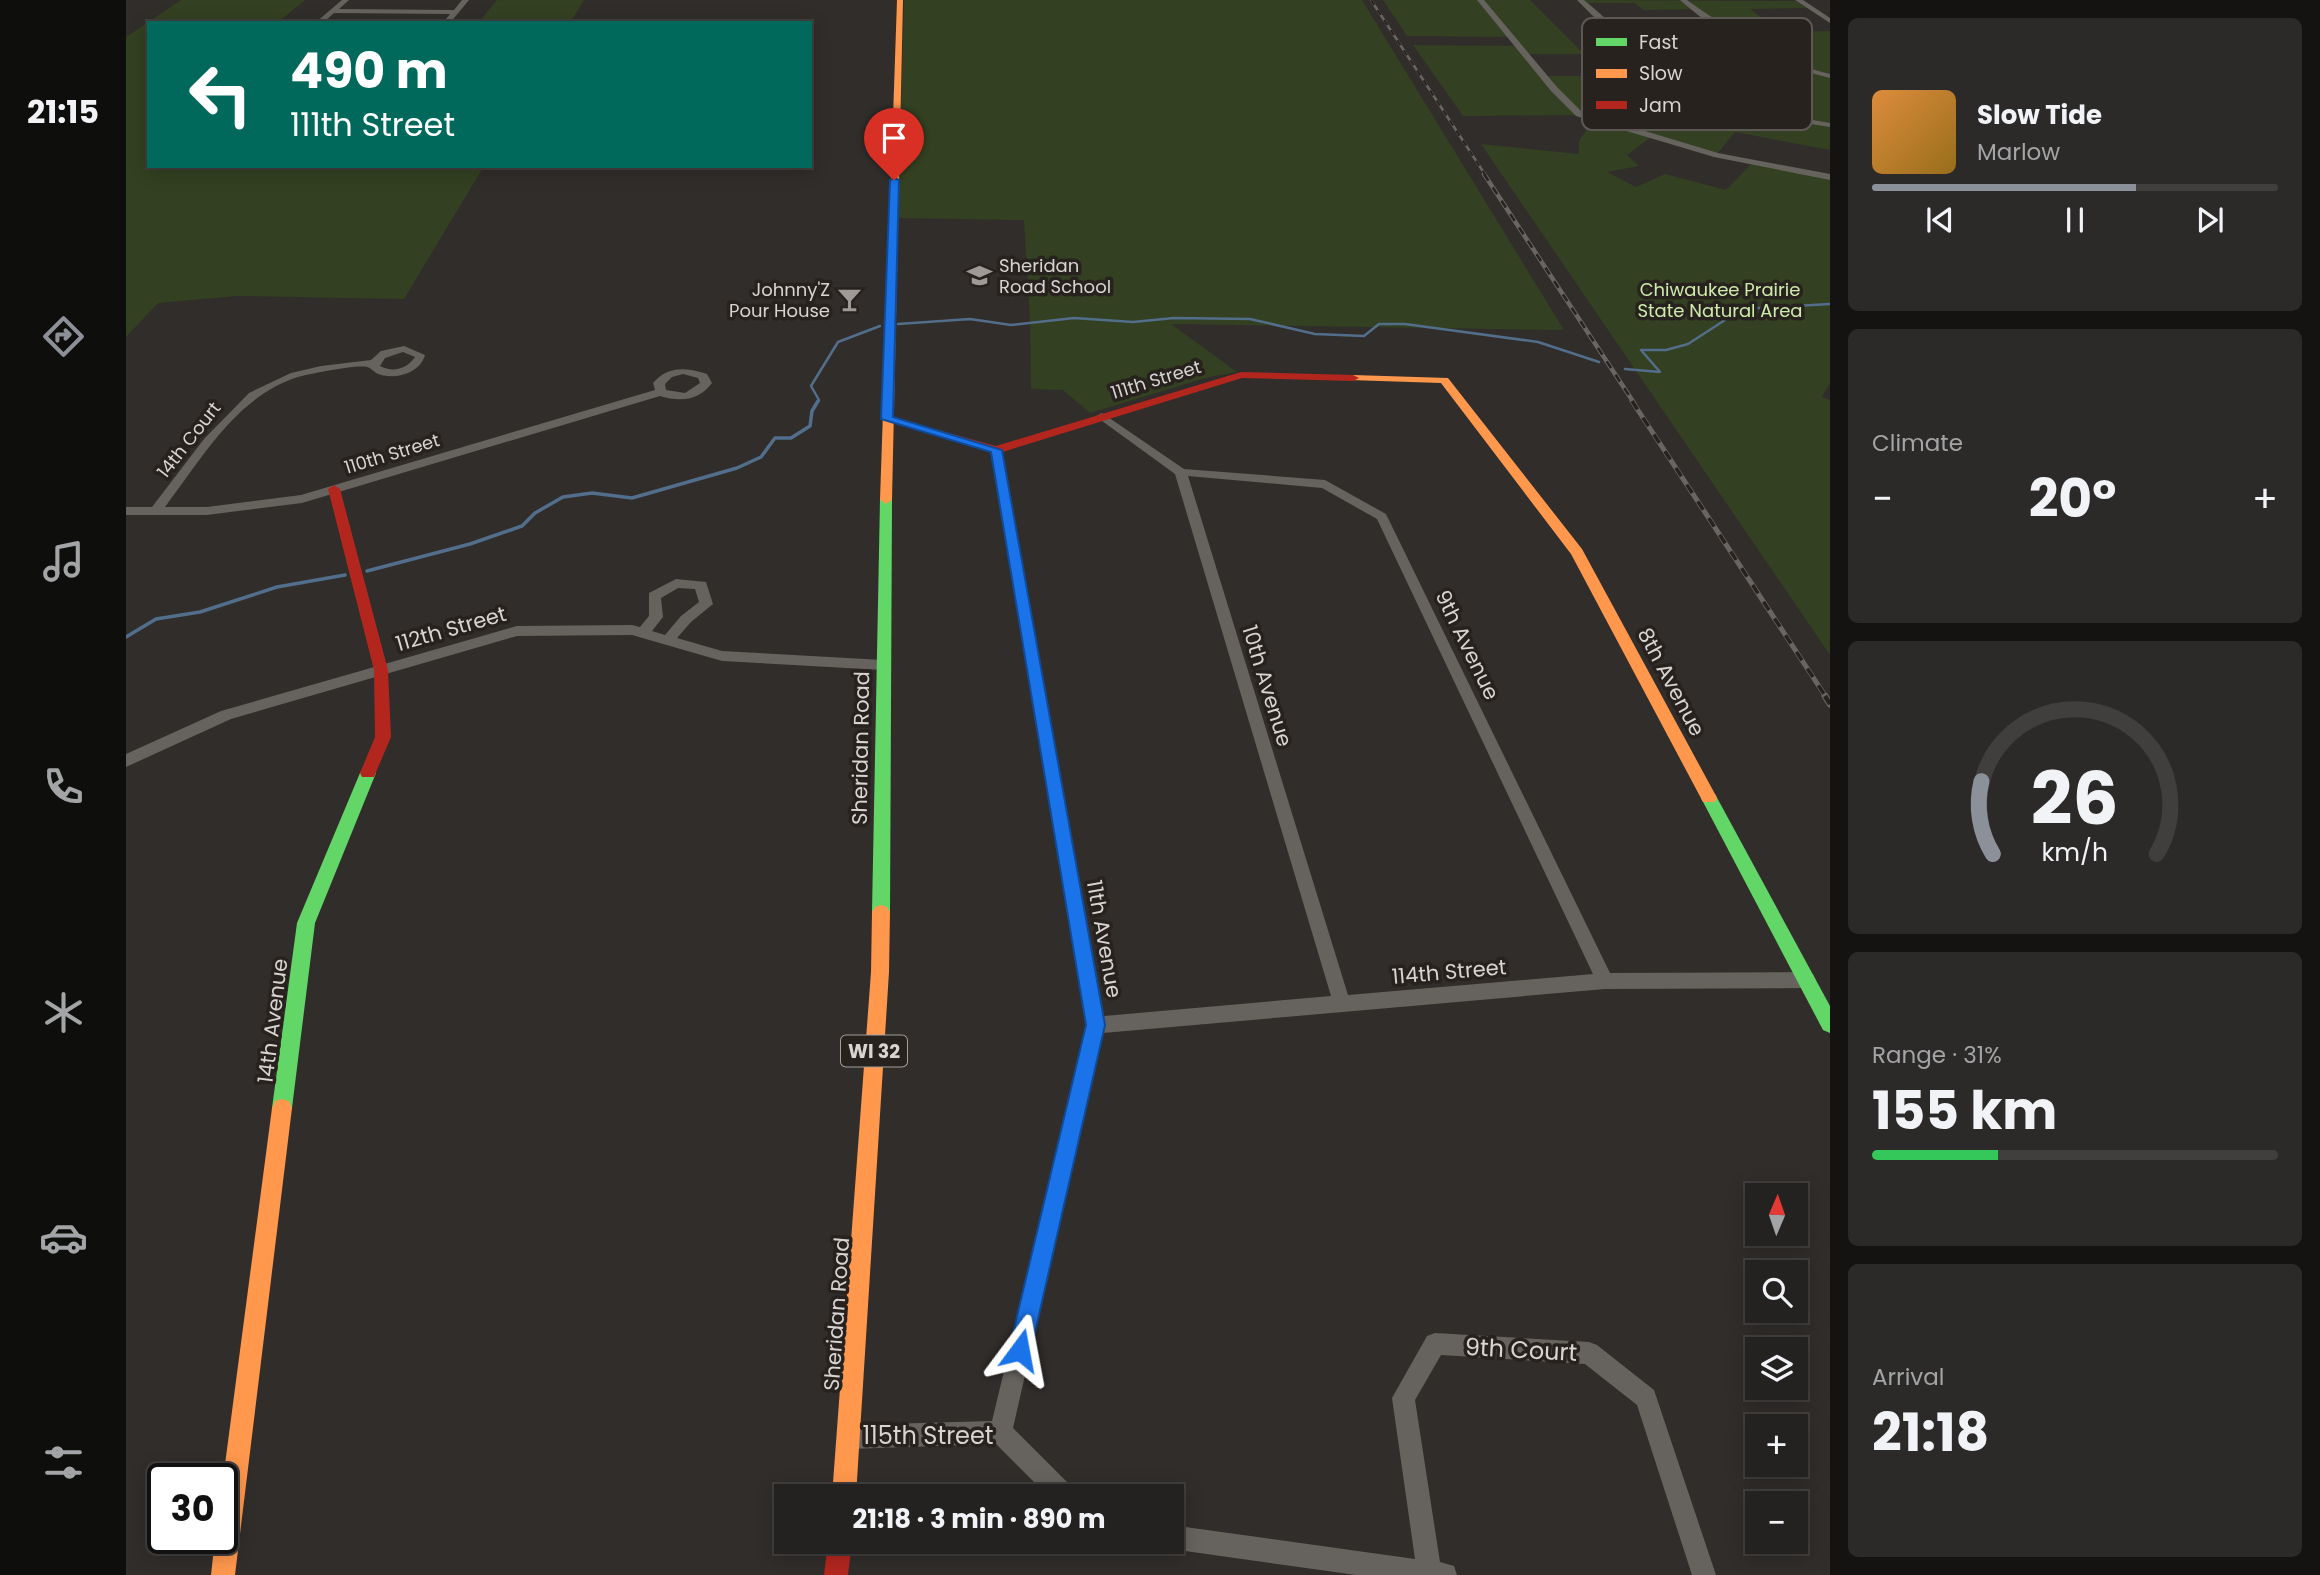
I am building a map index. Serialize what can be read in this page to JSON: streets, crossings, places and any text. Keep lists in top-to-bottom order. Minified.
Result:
{"streets":{"street":["111th Street","14th Court","110th Street","112th Street","9th Avenue","8th Avenue","10th Avenue","Sheridan Road","11th Avenue","114th Street","14th Avenue","WI 32","9th Court","115th Street"]},"crossings":[["111th Street","8th Avenue"],["111th Street","11th Avenue"],["14th Court","110th Street"],["110th Street","14th Avenue"],["112th Street","Sheridan Road"],["112th Street","14th Avenue"],["9th Avenue","10th Avenue"],["9th Avenue","114th Street"],["8th Avenue","114th Street"],["10th Avenue","114th Street"],["Sheridan Road","115th Street"],["11th Avenue","114th Street"],["11th Avenue","115th Street"]],"parks":["Chiwaukee Prairie State Natural Area"],"places":{"school or university":["Sheridan Road School"],"bar":["Johnny'Z Pour House"]},"legend":["Fast","Slow","Jam"],"north":"top","page":{"tabs":"21:15","turn":["490 m","111th Street"],"song":["Slow Tide","Marlow"],"tile":["Climate",["Range · 31%","155 km"],["Arrival","21:18"]],"heat":["−","20°","+"],"map_buttons":["+","−"],"limit":"30","trip":"21:18 · 3 min · 890 m","gauge":["26","km/h"]}}
